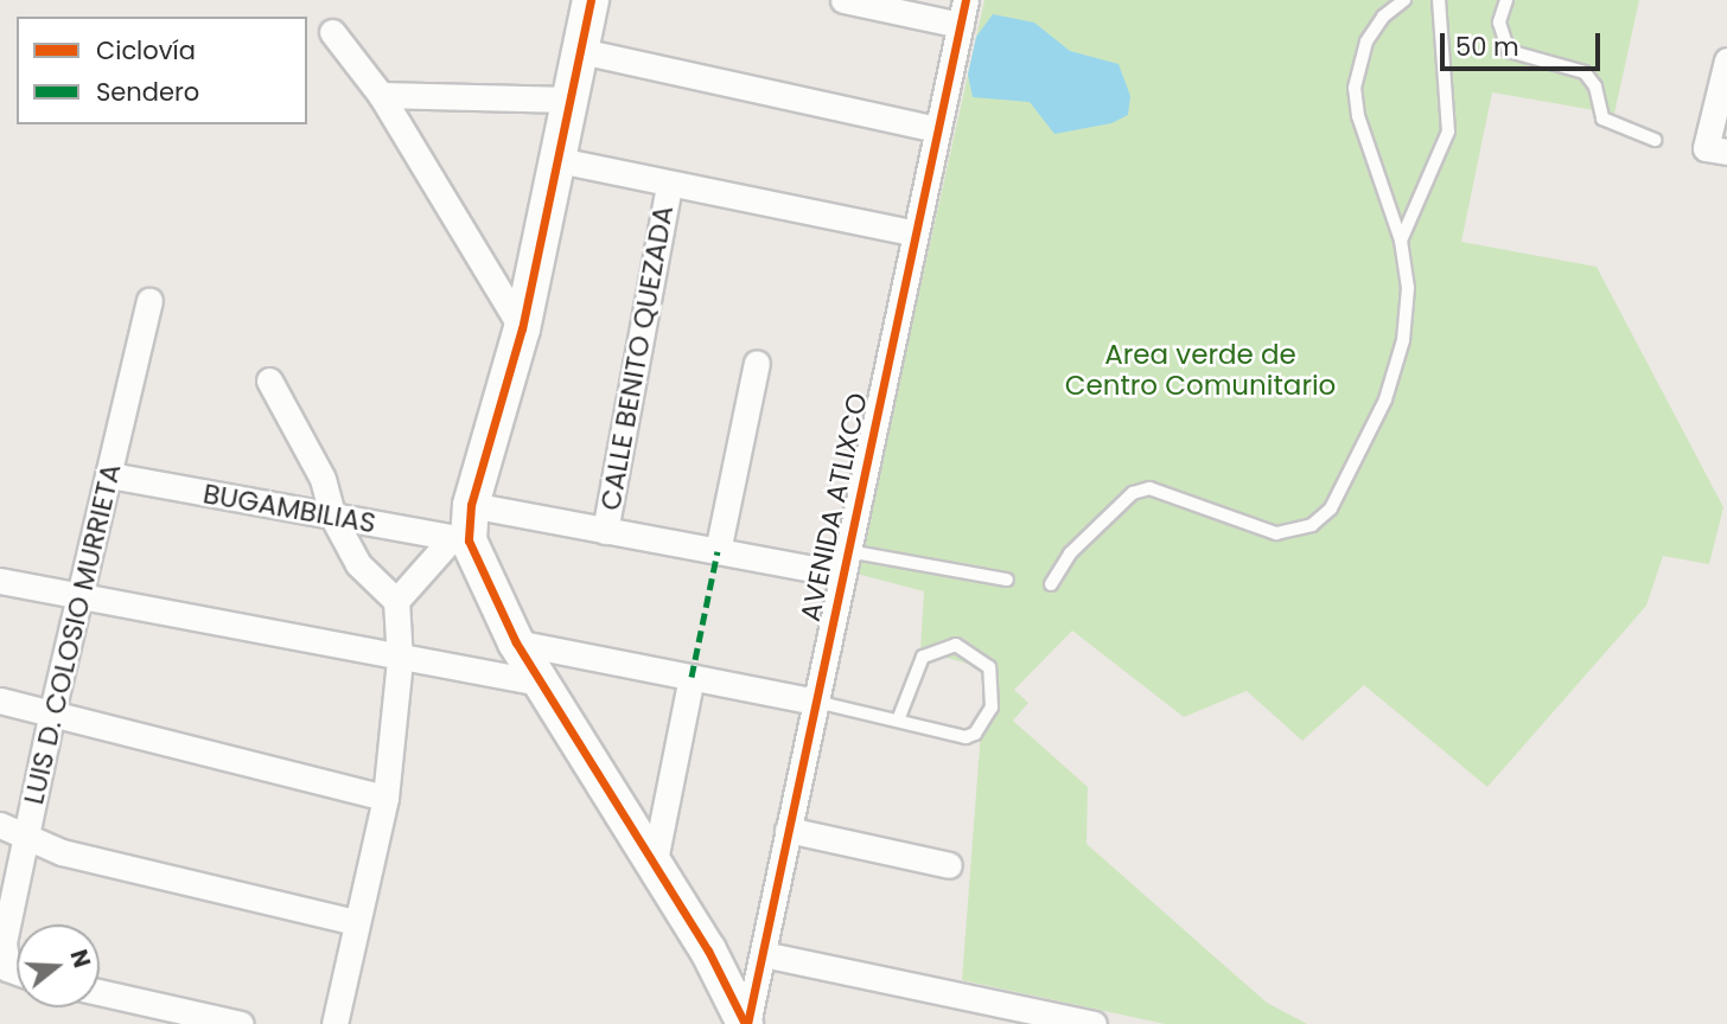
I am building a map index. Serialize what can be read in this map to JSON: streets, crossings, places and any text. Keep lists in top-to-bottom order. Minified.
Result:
{"streets":{"street":["CALLE BENITO QUEZADA","AVENIDA ATLIXCO","BUGAMBILIAS","LUIS D. COLOSIO MURRIETA"]},"crossings":[["BUGAMBILIAS","LUIS D. COLOSIO MURRIETA"]],"parks":["Area verde de Centro Comunitario"],"legend":["Ciclovía","Sendero"],"scale_bar":"50 m","north":"right"}
